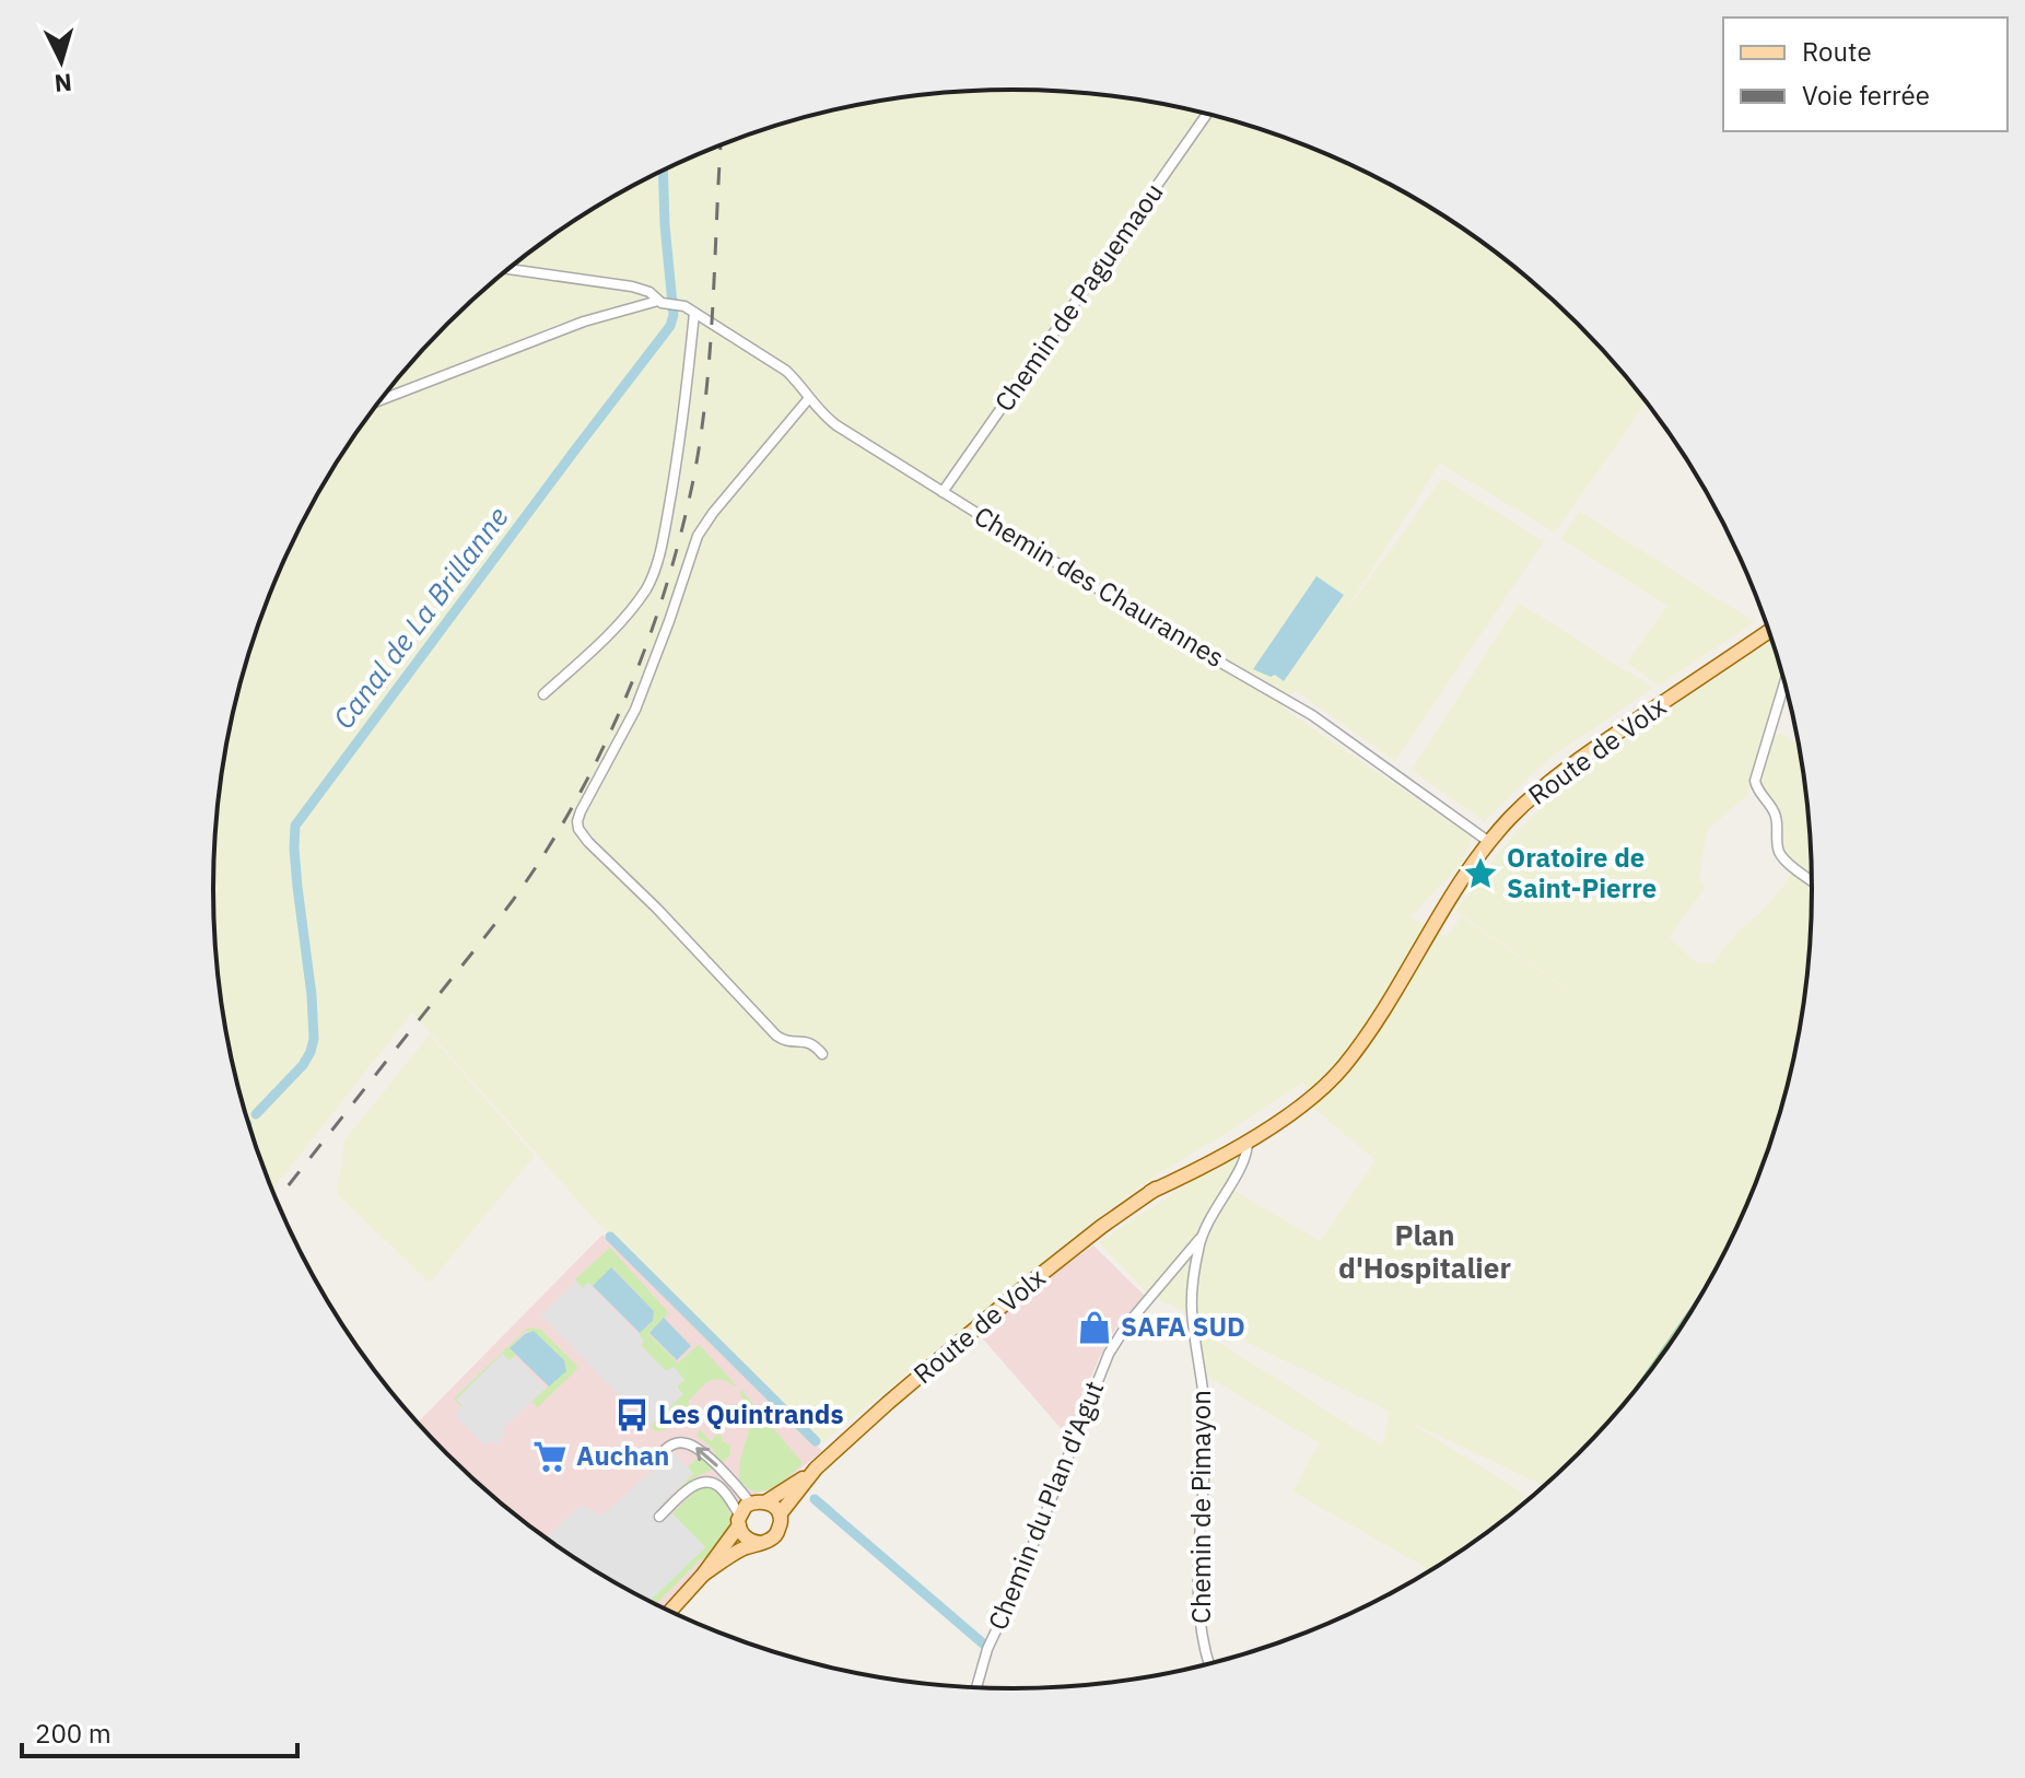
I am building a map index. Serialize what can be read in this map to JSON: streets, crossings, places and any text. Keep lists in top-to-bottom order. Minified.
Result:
{"streets":{"main road":["Route de Volx"],"street":["Chemin de Paguemaou","Chemin des Chaurannes","Chemin du Plan d'Agut","Chemin de Pimayon"]},"crossings":[["Chemin de Paguemaou","Chemin des Chaurannes"],["Chemin des Chaurannes","Route de Volx"],["Route de Volx","Chemin de Pimayon"],["Chemin du Plan d'Agut","Chemin de Pimayon"]],"districts":["Plan d'Hospitalier"],"water":["Canal de La Brillanne"],"places":{"place":["Oratoire de Saint-Pierre"],"shop":["SAFA SUD"],"bus stop":["Les Quintrands"],"supermarket":["Auchan"]},"legend":["Route","Voie ferrée"],"scale_bar":"200 m","north":"bottom"}
